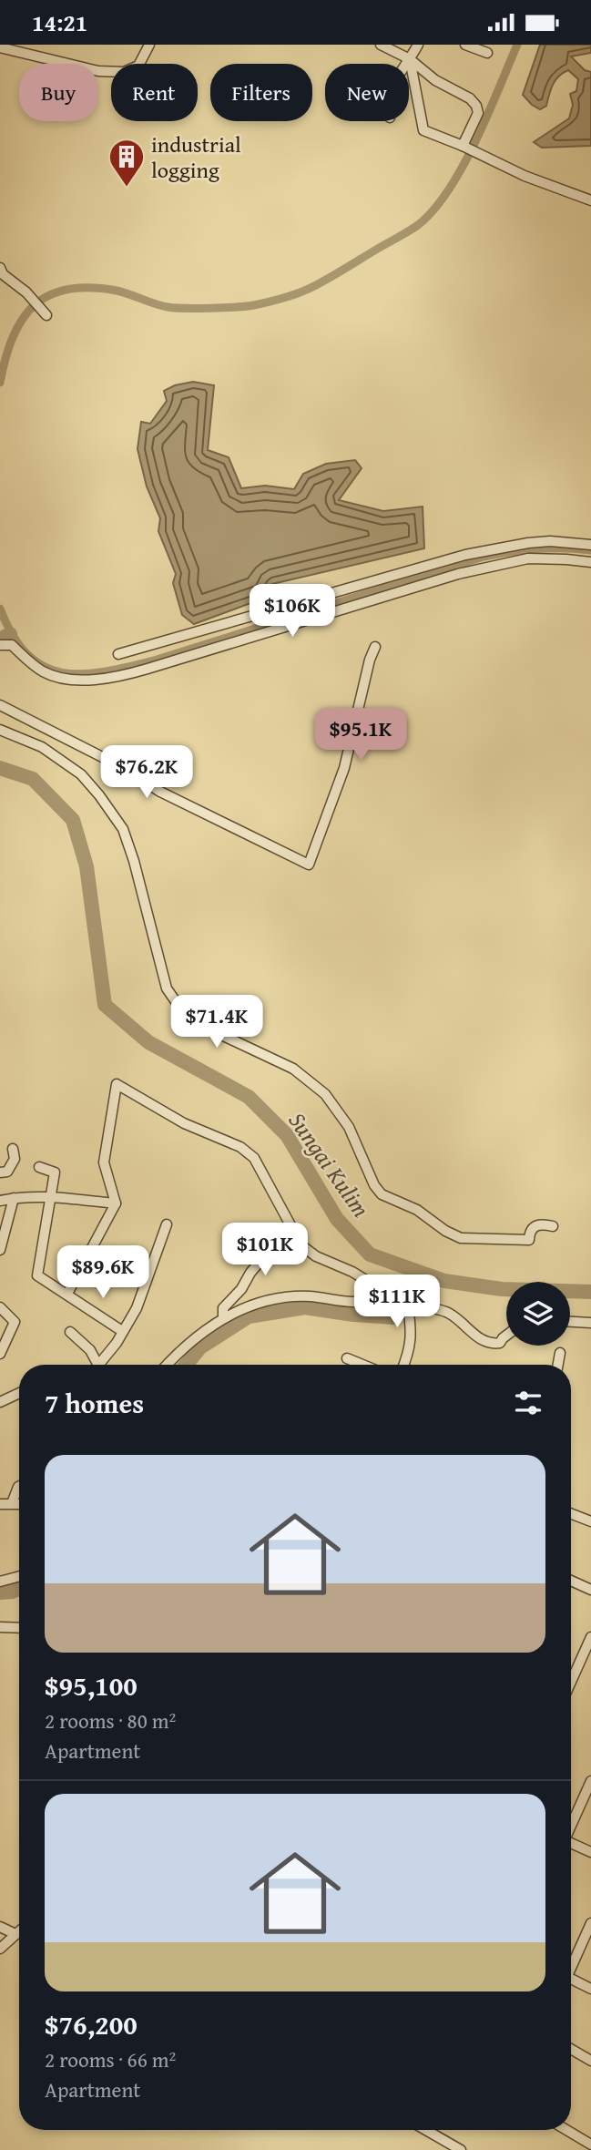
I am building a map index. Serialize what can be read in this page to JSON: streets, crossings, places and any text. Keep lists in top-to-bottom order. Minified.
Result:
{"water":["Sungai Kulim"],"places":{"building":["industrial logging"]},"page":{"status":"14:21","chip":["Buy","Rent","Filters","New"],"price":["$106K","$95.1K","$76.2K","$71.4K","$101K","$89.6K","$111K"],"heading":"7 homes","list":[{"name":"$95,100","note":"2 rooms · 80 m² · Apartment"},{"name":"$76,200","note":"2 rooms · 66 m² · Apartment"}]}}
